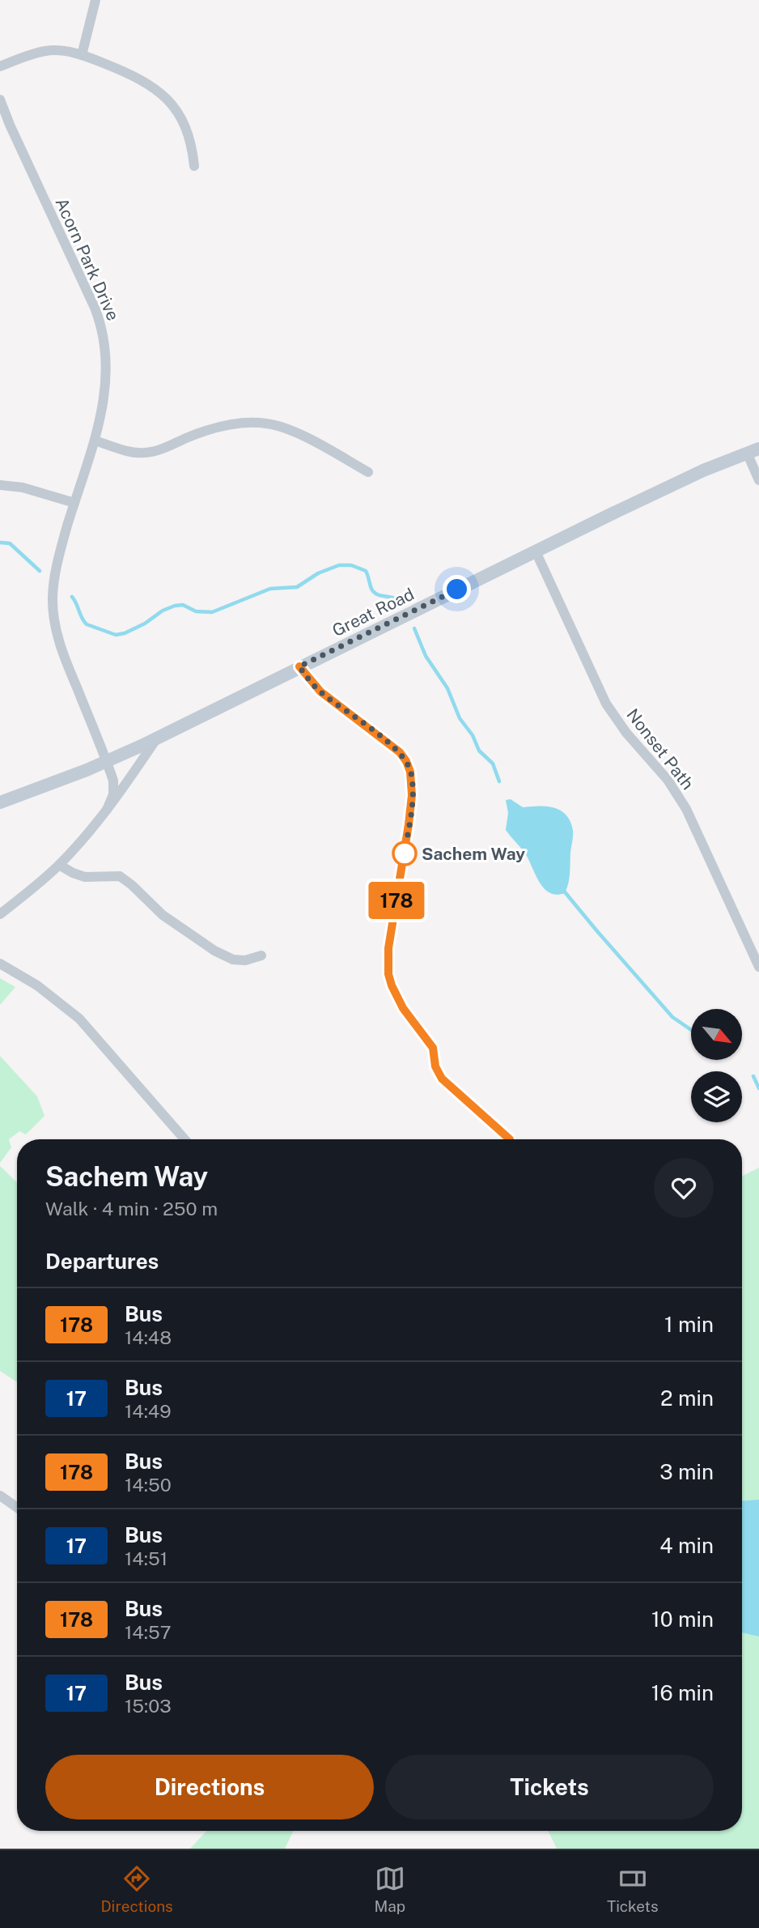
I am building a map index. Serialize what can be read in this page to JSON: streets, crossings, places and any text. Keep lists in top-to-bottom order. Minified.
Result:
{"streets":{"main road":["Great Road"],"street":["Acorn Park Drive","Nonset Path"]},"crossings":[["Acorn Park Drive","Great Road"],["Great Road","Nonset Path"]],"places":["Sachem Way"],"lines":["bus line 178"],"north":"bottom right","page":{"on_map":"178","heading":[["Sachem Way","Walk · 4 min · 250 m"],"Departures"],"list":[{"mark":"178","name":"Bus","note":"14:48","value":"1 min"},{"mark":"17","name":"Bus","note":"14:49","value":"2 min"},{"mark":"178","name":"Bus","note":"14:50","value":"3 min"},{"mark":"17","name":"Bus","note":"14:51","value":"4 min"},{"mark":"178","name":"Bus","note":"14:57","value":"10 min"},{"mark":"17","name":"Bus","note":"15:03","value":"16 min"}],"buttons":["Directions","Tickets"],"tabs":["Directions","Map","Tickets"]}}
